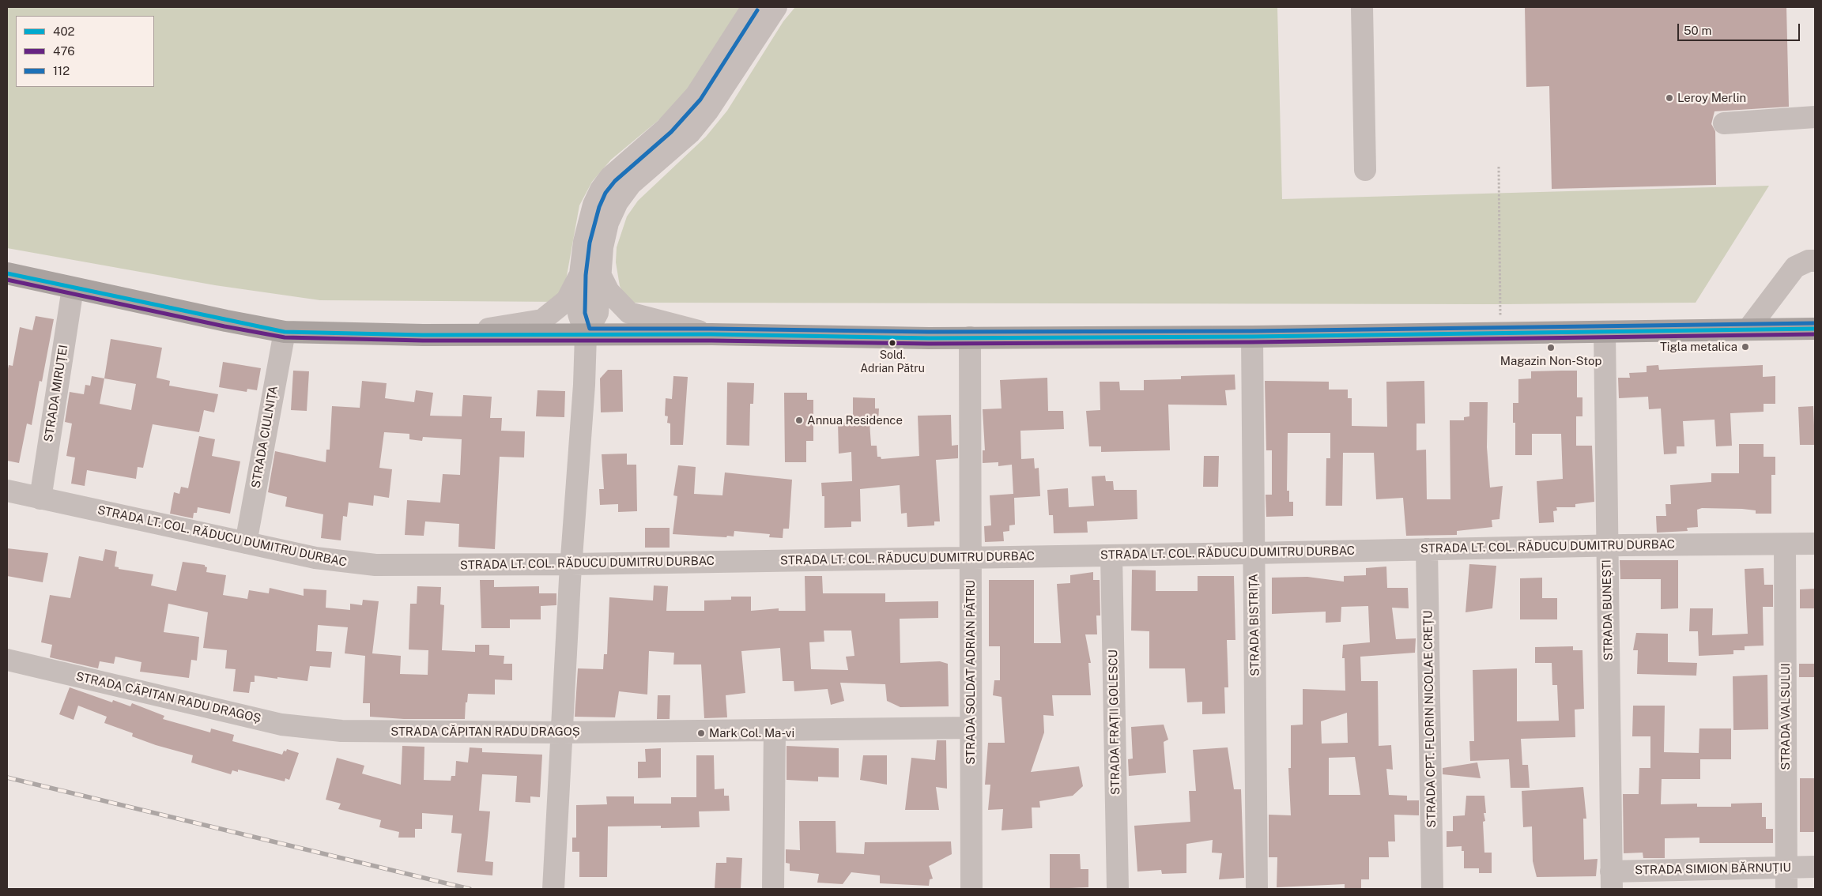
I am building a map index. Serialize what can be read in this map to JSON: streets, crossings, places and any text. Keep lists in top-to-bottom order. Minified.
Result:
{"streets":{"street":["STRADA MIRUȚEI","STRADA CIULNIȚA","STRADA LT. COL. RĂDUCU DUMITRU DURBAC","STRADA BUNEȘTI","STRADA BISTRIȚA","STRADA SOLDAT ADRIAN PĂTRU","STRADA CĂPITAN RADU DRAGOȘ","STRADA VALSULUI","STRADA CPT. FLORIN NICOLAE CREȚU","STRADA FRAȚII GOLESCU","STRADA SIMION BĂRNUȚIU"]},"crossings":[["STRADA MIRUȚEI","STRADA LT. COL. RĂDUCU DUMITRU DURBAC"],["STRADA CIULNIȚA","STRADA LT. COL. RĂDUCU DUMITRU DURBAC"],["STRADA LT. COL. RĂDUCU DUMITRU DURBAC","STRADA BUNEȘTI"],["STRADA LT. COL. RĂDUCU DUMITRU DURBAC","STRADA BISTRIȚA"],["STRADA LT. COL. RĂDUCU DUMITRU DURBAC","STRADA SOLDAT ADRIAN PĂTRU"],["STRADA LT. COL. RĂDUCU DUMITRU DURBAC","STRADA VALSULUI"],["STRADA LT. COL. RĂDUCU DUMITRU DURBAC","STRADA CPT. FLORIN NICOLAE CREȚU"],["STRADA LT. COL. RĂDUCU DUMITRU DURBAC","STRADA FRAȚII GOLESCU"],["STRADA BUNEȘTI","STRADA SIMION BĂRNUȚIU"],["STRADA SOLDAT ADRIAN PĂTRU","STRADA CĂPITAN RADU DRAGOȘ"],["STRADA VALSULUI","STRADA SIMION BĂRNUȚIU"]],"places":["Leroy Merlin","Sold. Adrian Pătru","Tigla metalica","Magazin Non-Stop","Annua Residence","Mark Col. Ma-vi"],"lines":["transit line 112","transit line 402","transit line 476"],"legend":["402","476","112"],"scale_bar":"50 m"}
